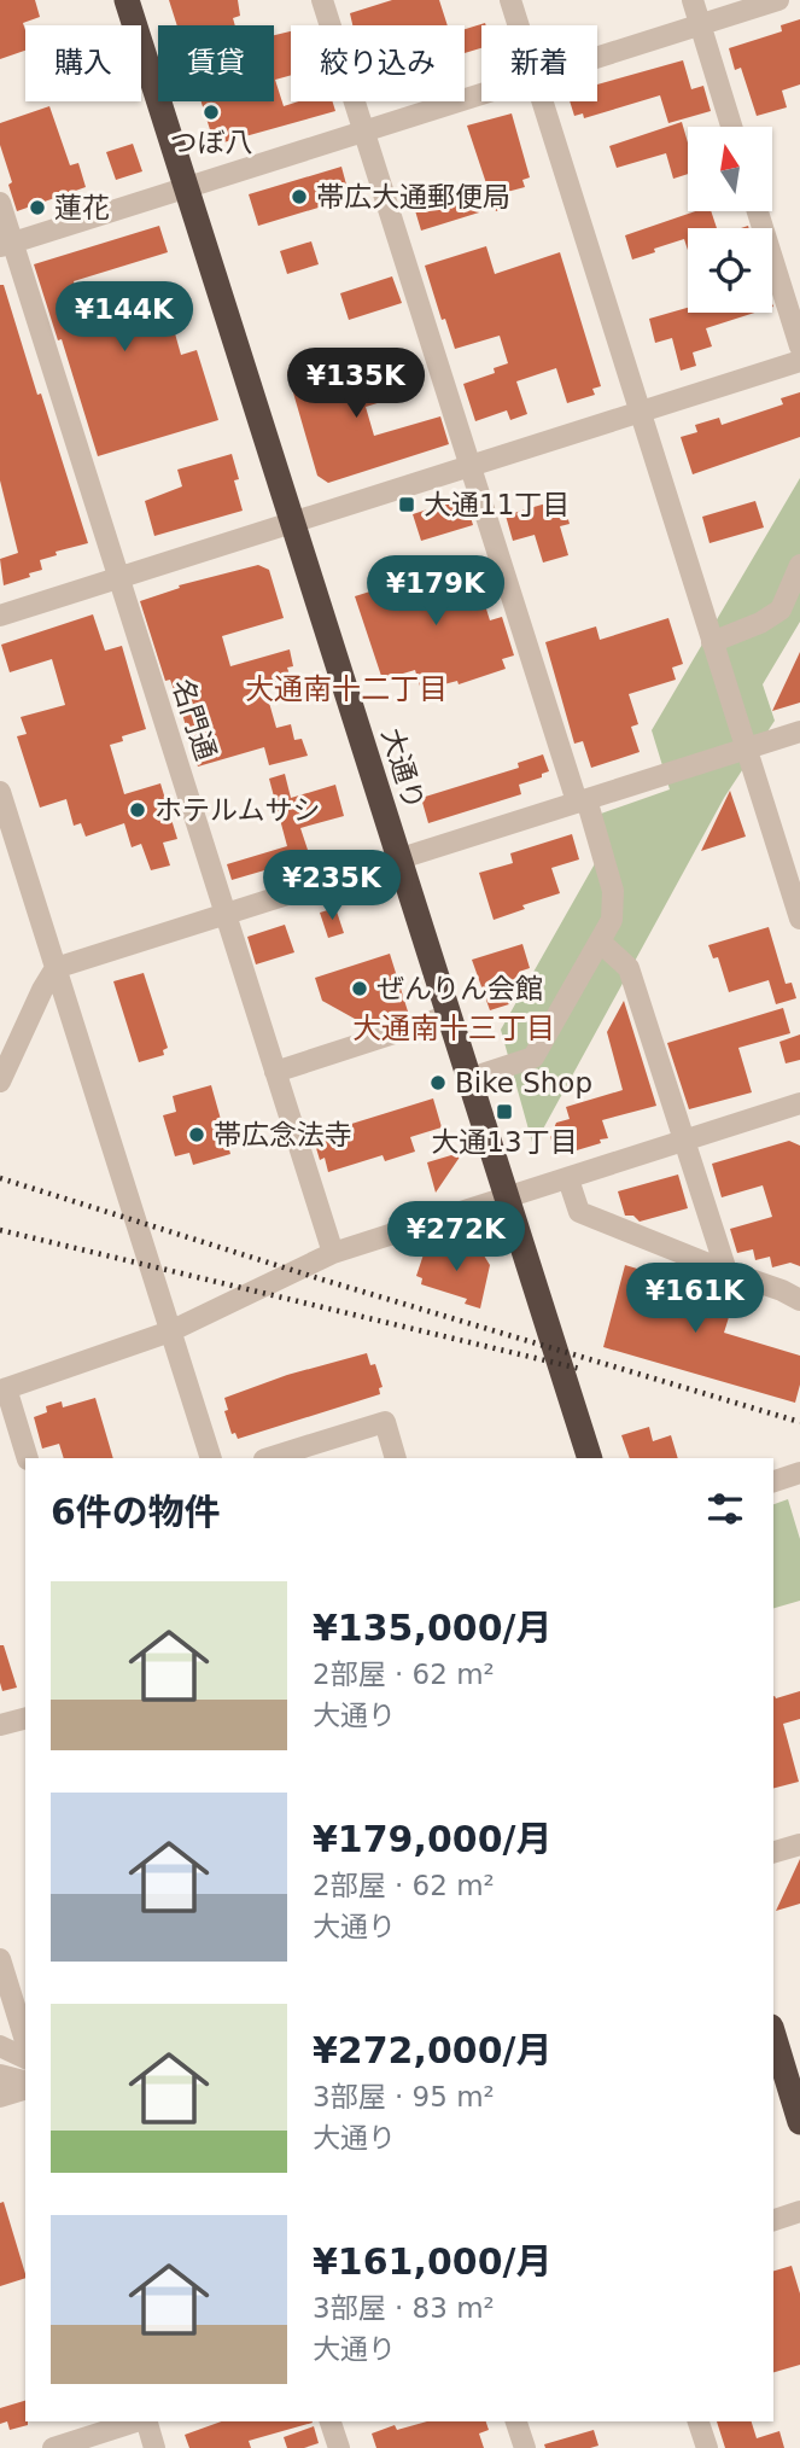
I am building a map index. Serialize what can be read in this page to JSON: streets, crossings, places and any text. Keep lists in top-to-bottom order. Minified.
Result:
{"streets":{"highway":["大通り"],"street":["名門通"]},"districts":["大通南十二丁目","大通南十三丁目"],"places":{"other":["つぼ八","帯広大通郵便局","蓮花","ホテルムサシ","ぜんりん会館","Bike Shop","帯広念法寺"],"transit":["大通11丁目","大通13丁目"]},"north":"top","page":{"chip":["購入","賃貸","絞り込み","新着"],"price":["¥144K","¥135K","¥179K","¥235K","¥272K","¥161K"],"heading":"6件の物件","list":[{"name":"¥135,000/月","note":"2部屋 · 62 m² · 大通り"},{"name":"¥179,000/月","note":"2部屋 · 62 m² · 大通り"},{"name":"¥272,000/月","note":"3部屋 · 95 m² · 大通り"},{"name":"¥161,000/月","note":"3部屋 · 83 m² · 大通り"}]}}
